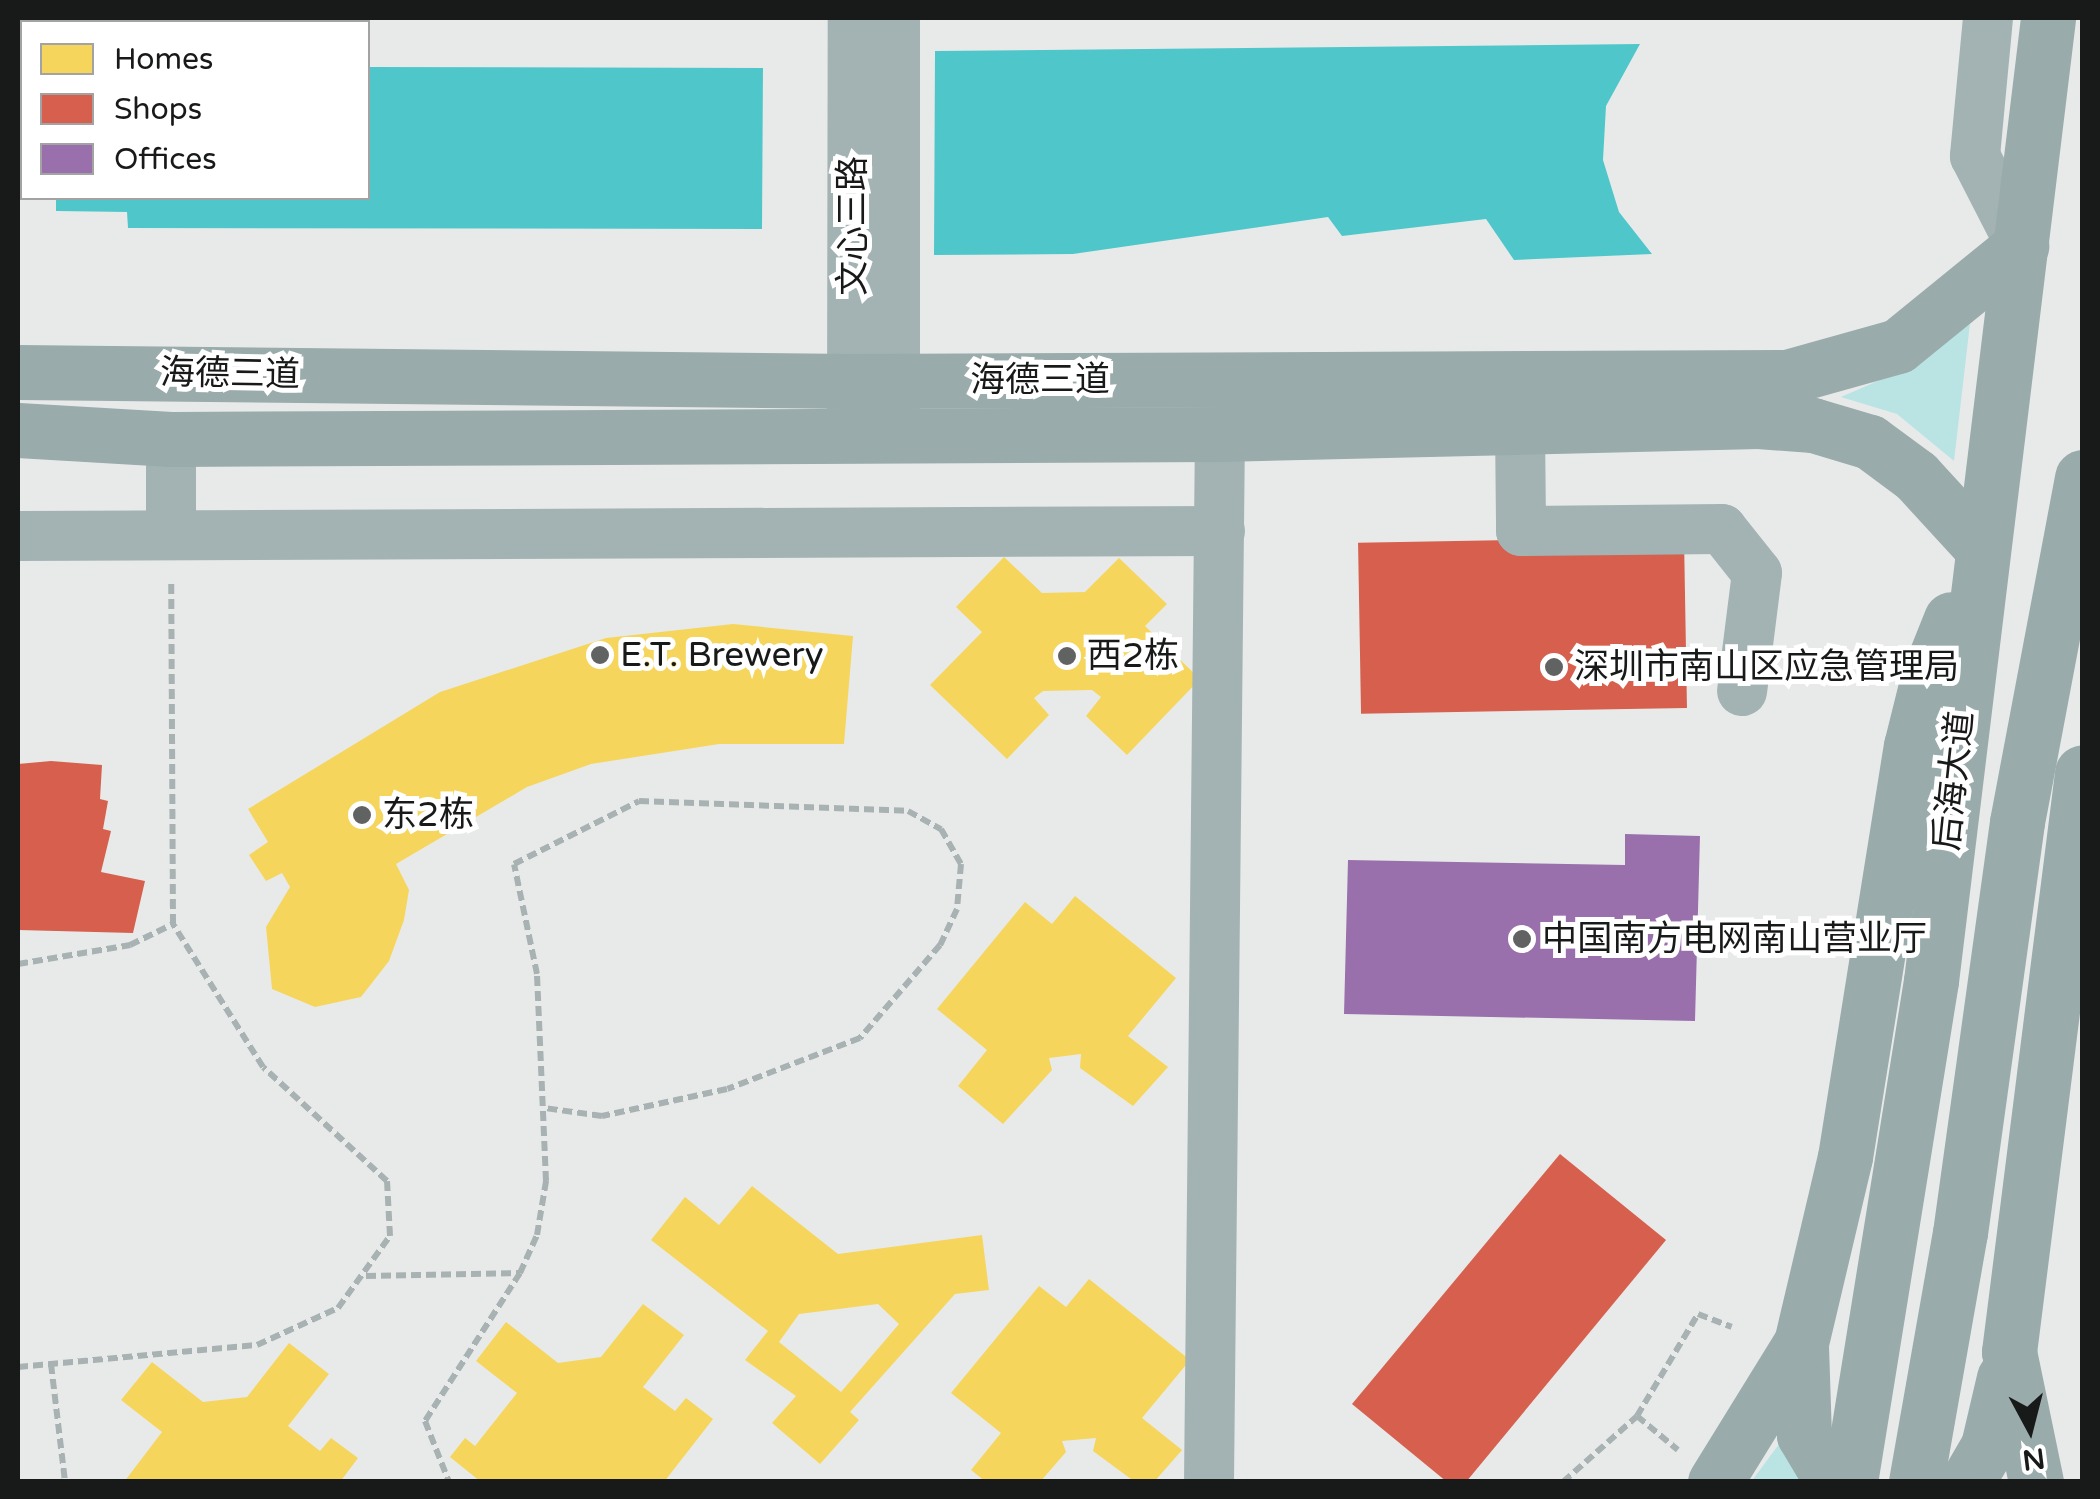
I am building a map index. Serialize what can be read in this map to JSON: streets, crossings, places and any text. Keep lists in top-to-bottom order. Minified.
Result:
{"streets":{"main road":["海德三道","后海大道"],"street":["文心三路"]},"crossings":[["文心三路","海德三道"],["海德三道","后海大道"]],"places":["E.T. Brewery","西2栋","深圳市南山区应急管理局","东2栋","中国南方电网南山营业厅"],"legend":["Homes","Shops","Offices"],"north":"bottom"}
